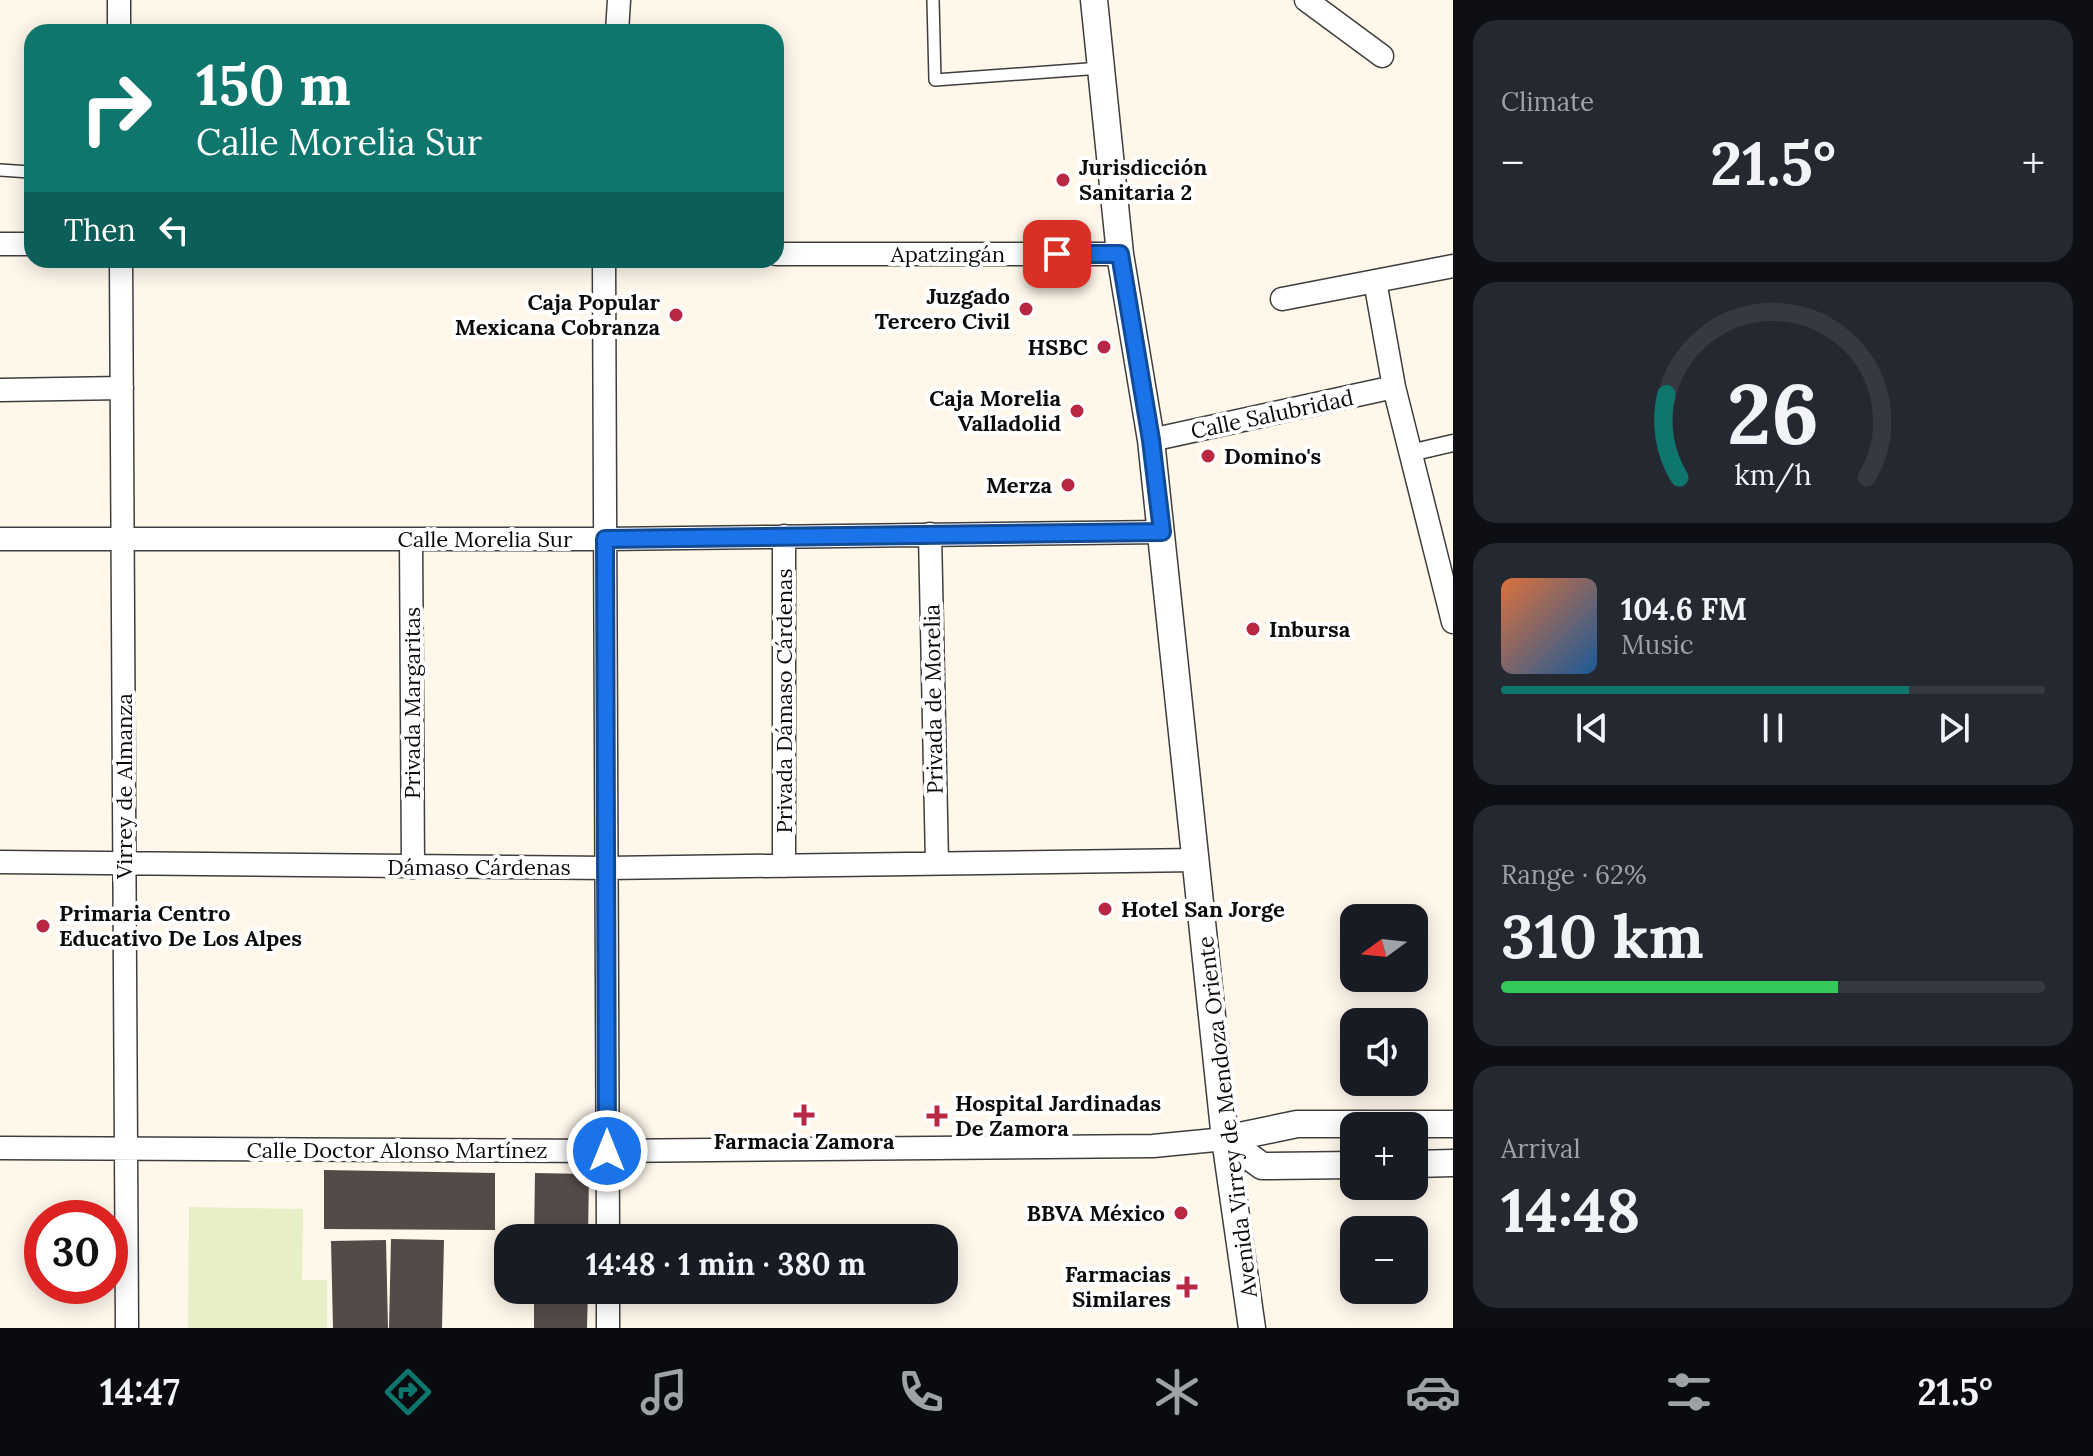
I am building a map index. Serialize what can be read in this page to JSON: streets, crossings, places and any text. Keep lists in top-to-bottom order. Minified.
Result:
{"streets":{"street":["Apatzingán","Calle Salubridad","Calle Morelia Sur","Privada de Morelia","Privada Dámaso Cárdenas","Privada Margaritas","Virrey de Almanza","Dámaso Cárdenas","Avenida Virrey de Mendoza Oriente","Calle Doctor Alonso Martínez"]},"crossings":[["Apatzingán","Avenida Virrey de Mendoza Oriente"],["Calle Salubridad","Avenida Virrey de Mendoza Oriente"],["Calle Morelia Sur","Privada de Morelia"],["Calle Morelia Sur","Privada Dámaso Cárdenas"],["Calle Morelia Sur","Privada Margaritas"],["Calle Morelia Sur","Virrey de Almanza"],["Calle Morelia Sur","Avenida Virrey de Mendoza Oriente"],["Privada de Morelia","Dámaso Cárdenas"],["Privada Dámaso Cárdenas","Dámaso Cárdenas"],["Privada Margaritas","Dámaso Cárdenas"],["Virrey de Almanza","Dámaso Cárdenas"],["Virrey de Almanza","Calle Doctor Alonso Martínez"],["Dámaso Cárdenas","Avenida Virrey de Mendoza Oriente"],["Avenida Virrey de Mendoza Oriente","Calle Doctor Alonso Martínez"]],"places":{"other":["Jurisdicción Sanitaria 2","Juzgado Tercero Civil","Caja Popular Mexicana Cobranza","HSBC","Caja Morelia Valladolid","Domino's","Merza","Inbursa","Hotel San Jorge","Primaria Centro Educativo De Los Alpes","BBVA México"],"health":["Farmacia Zamora","Hospital Jardinadas De Zamora","Farmacias Similares"]},"north":"left","page":{"tile":["Climate",["Range · 62%","310 km"],["Arrival","14:48"]],"turn":["150 m","Calle Morelia Sur"],"heat":["−","21.5°","+"],"then":"Then","song":["104.6 FM","Music"],"map_buttons":["+","−"],"limit":"30","trip":"14:48 · 1 min · 380 m","tabs":["14:47","21.5°"],"gauge":["26","km/h"]}}
